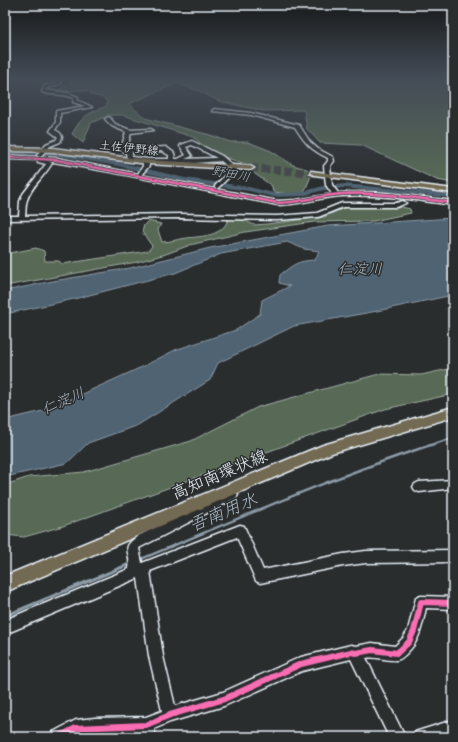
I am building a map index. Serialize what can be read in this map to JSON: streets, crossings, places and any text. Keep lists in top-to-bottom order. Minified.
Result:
{"streets":{"main road":["土佐伊野線","高知南環状線"]},"water":["野田川","仁淀川","吾南用水"]}
